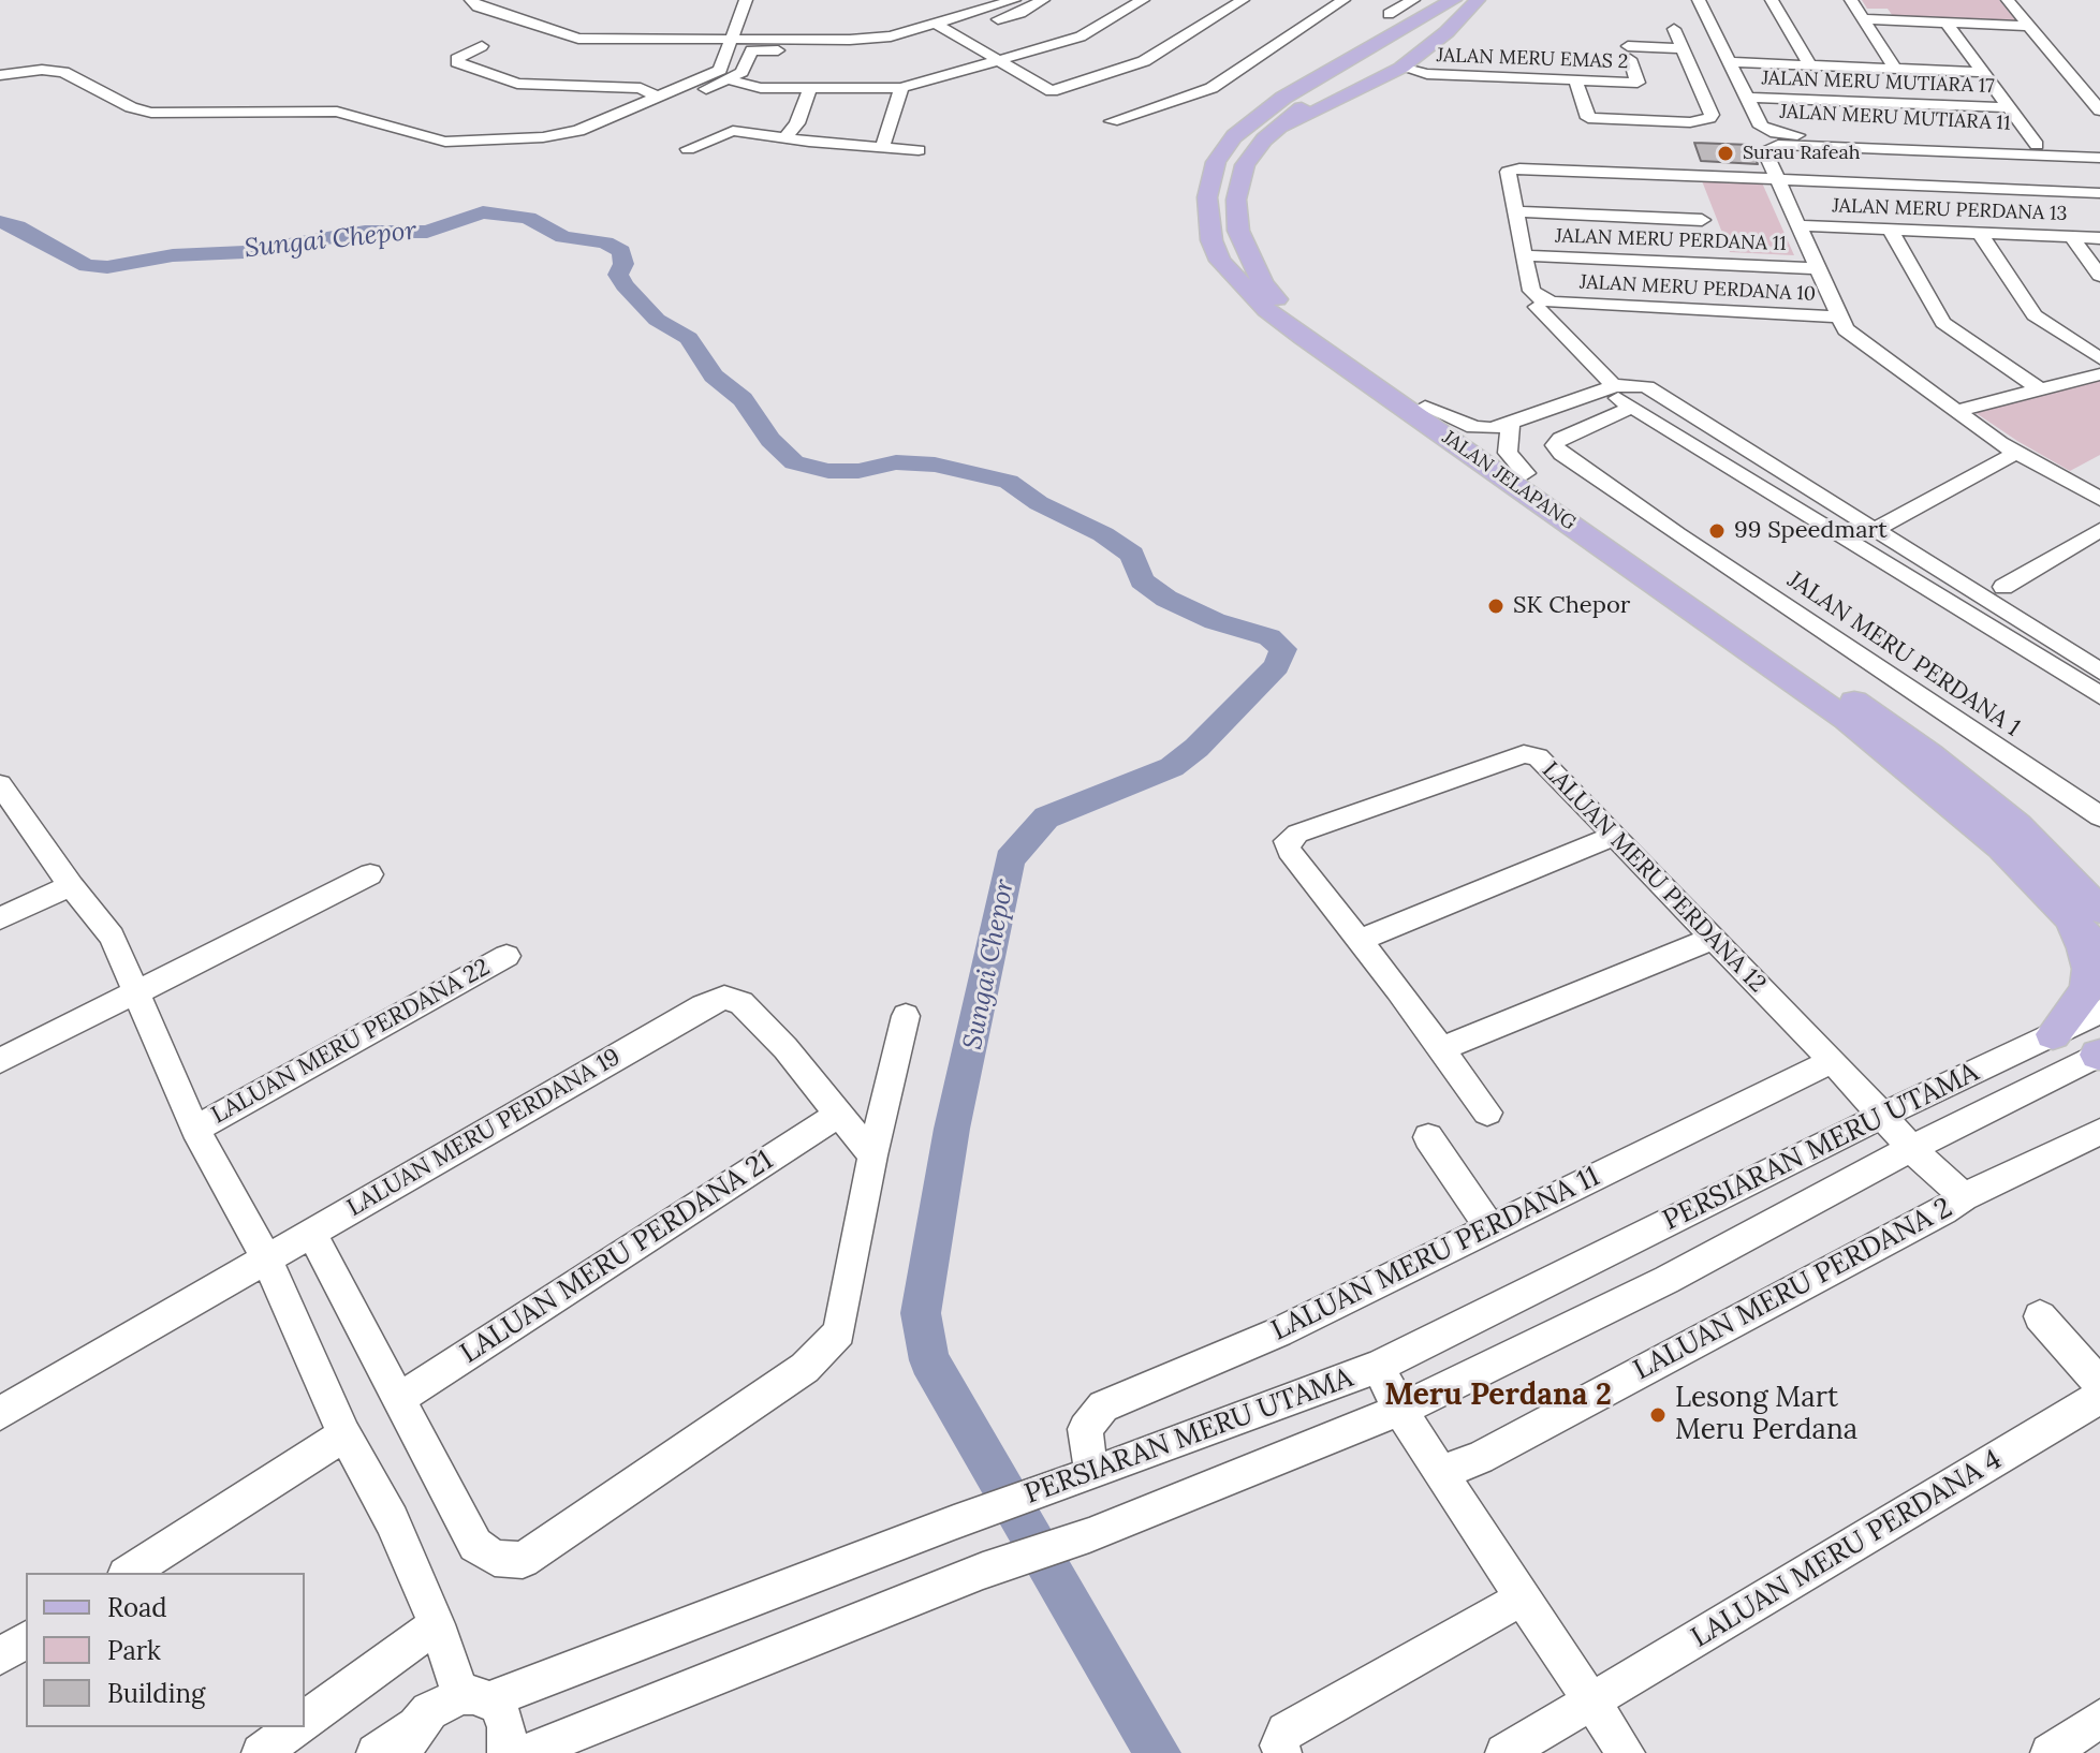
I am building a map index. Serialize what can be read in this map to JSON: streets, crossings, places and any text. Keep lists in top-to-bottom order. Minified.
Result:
{"streets":{"main road":["JALAN JELAPANG"],"street":["JALAN MERU EMAS 2","JALAN MERU MUTIARA 17","JALAN MERU MUTIARA 11","JALAN MERU PERDANA 13","JALAN MERU PERDANA 11","JALAN MERU PERDANA 10","JALAN MERU PERDANA 1","LALUAN MERU PERDANA 12","LALUAN MERU PERDANA 22","LALUAN MERU PERDANA 19","PERSIARAN MERU UTAMA","LALUAN MERU PERDANA 11","LALUAN MERU PERDANA 21","LALUAN MERU PERDANA 2","LALUAN MERU PERDANA 4"]},"crossings":[["JALAN MERU MUTIARA 17","JALAN MERU MUTIARA 11"],["LALUAN MERU PERDANA 12","PERSIARAN MERU UTAMA"],["LALUAN MERU PERDANA 12","LALUAN MERU PERDANA 11"],["LALUAN MERU PERDANA 12","LALUAN MERU PERDANA 2"],["LALUAN MERU PERDANA 19","LALUAN MERU PERDANA 21"],["PERSIARAN MERU UTAMA","LALUAN MERU PERDANA 11"]],"districts":["Meru Perdana 2"],"water":["Sungai Chepor"],"places":["Surau Rafeah","99 Speedmart","SK Chepor","Lesong Mart Meru Perdana"],"legend":["Road","Park","Building"]}
